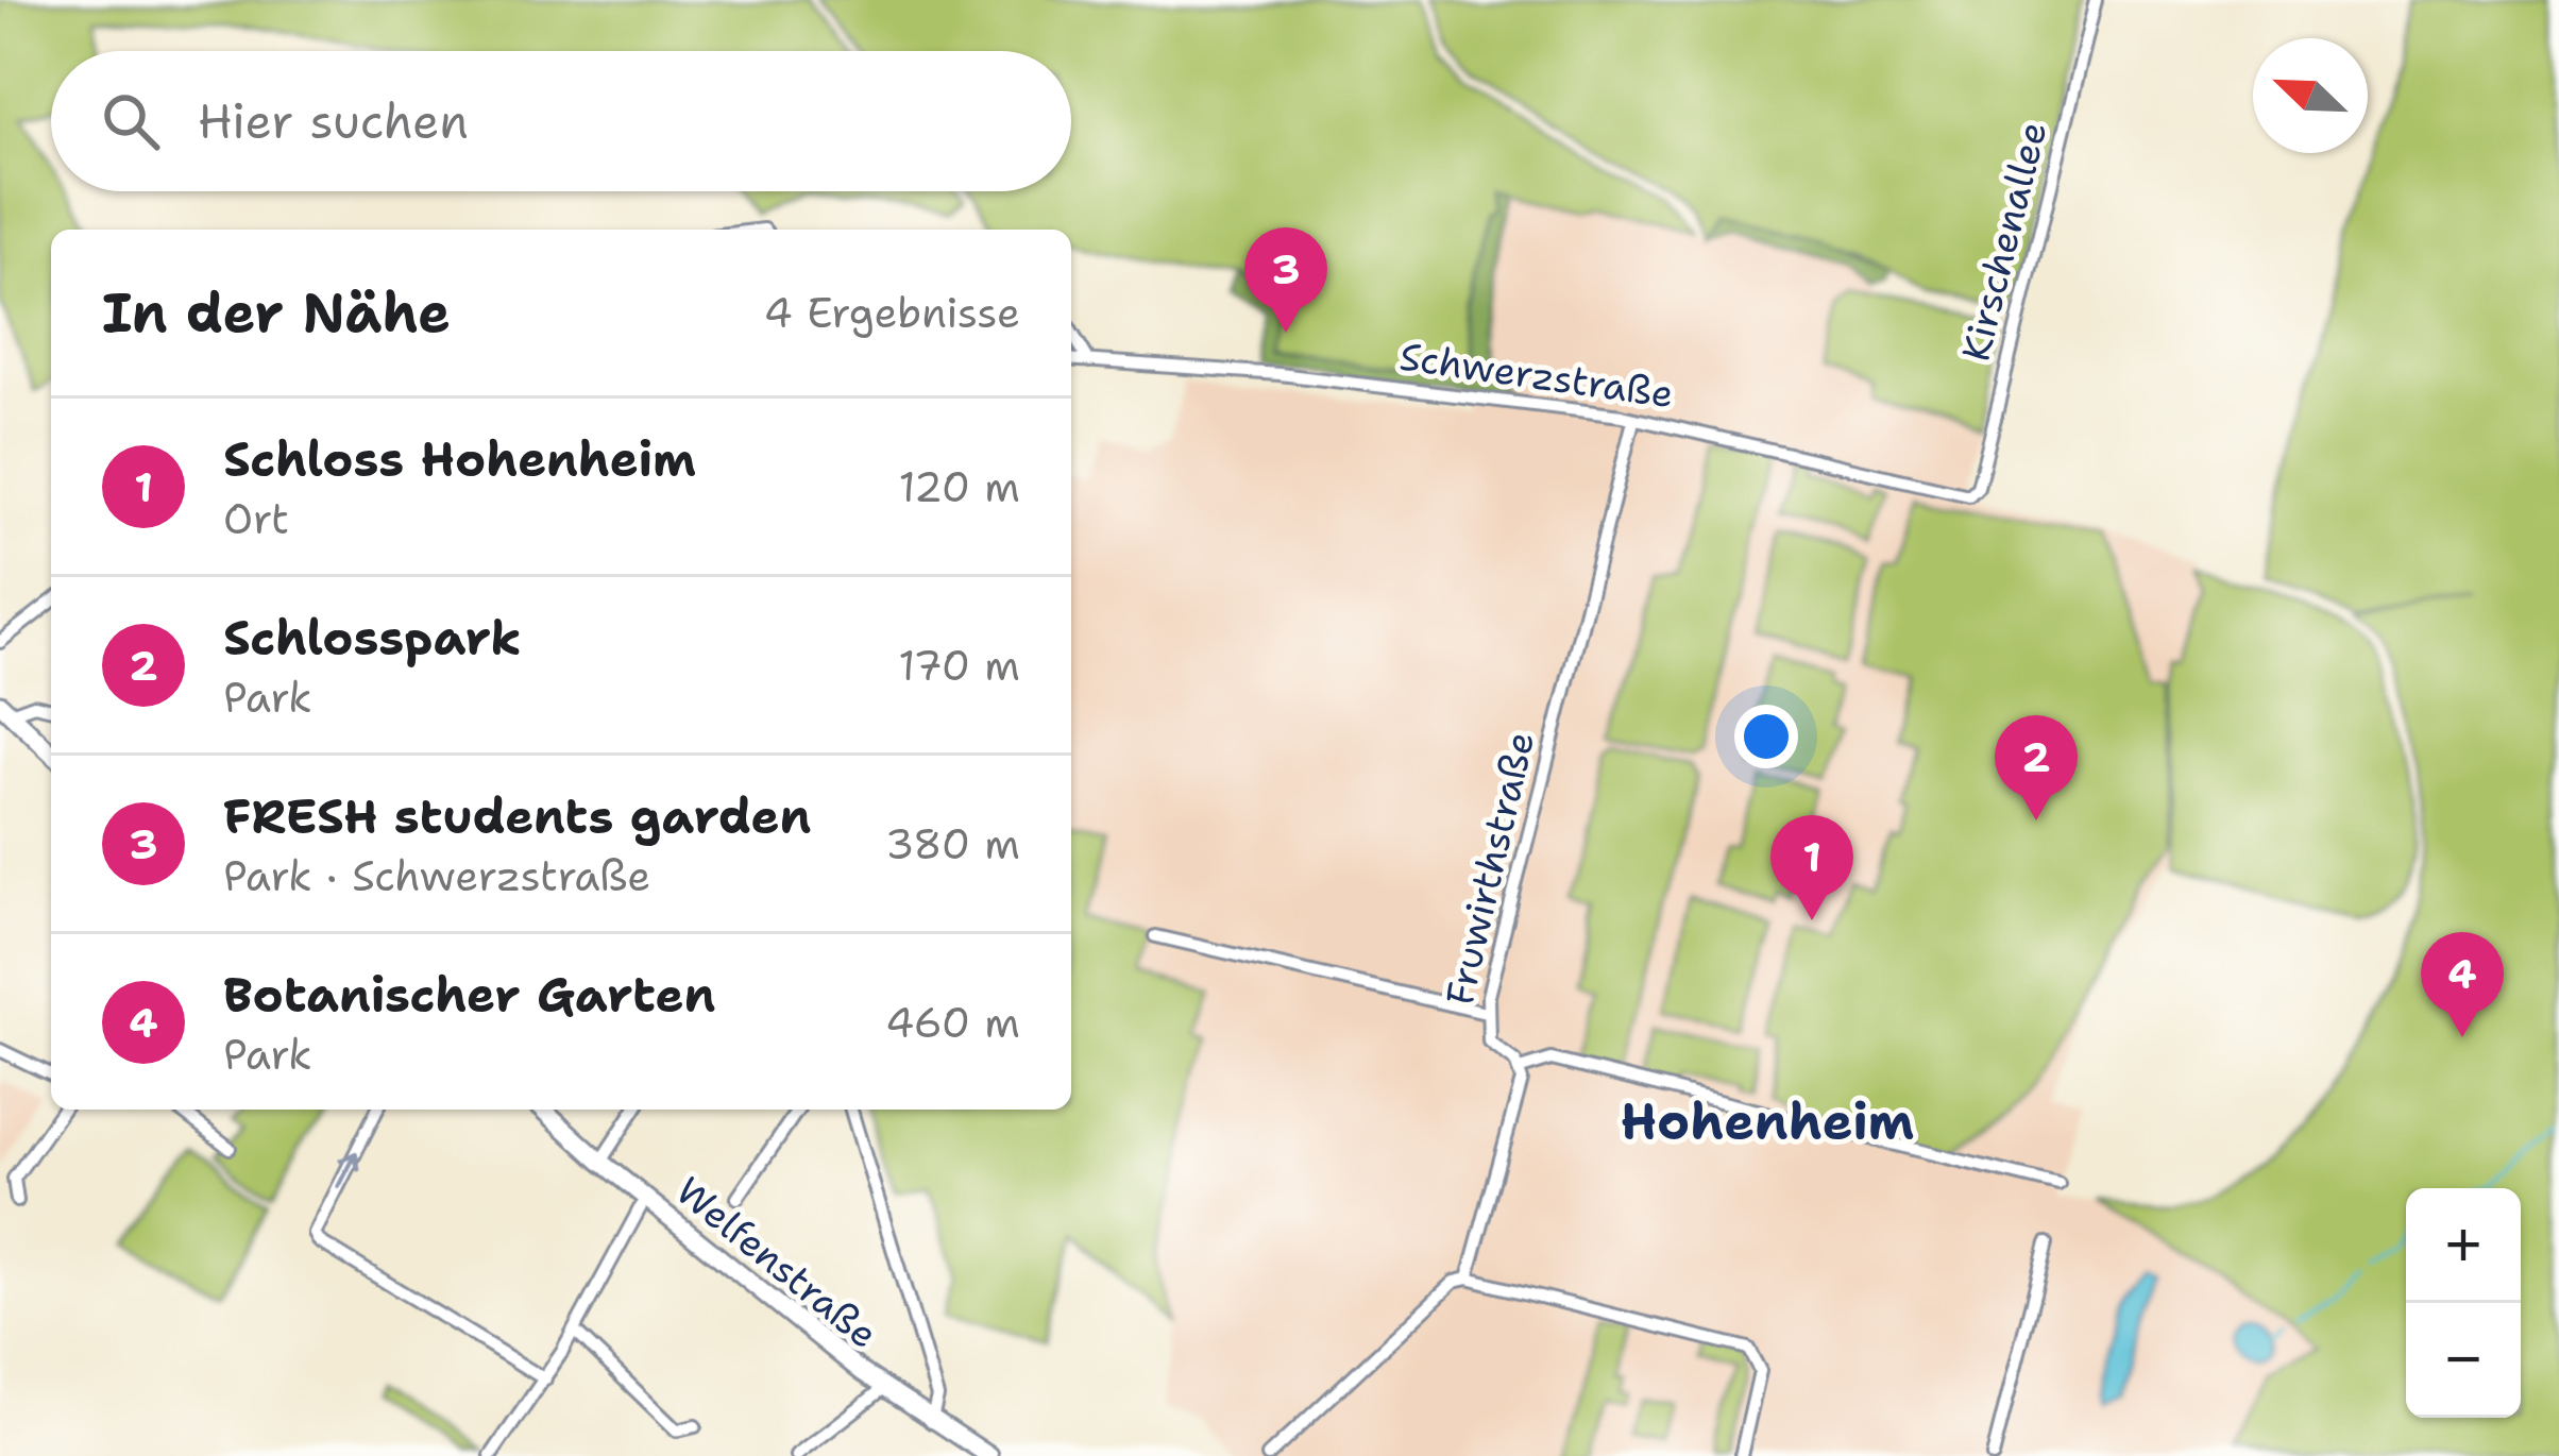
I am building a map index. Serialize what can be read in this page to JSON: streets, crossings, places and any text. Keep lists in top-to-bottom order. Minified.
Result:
{"streets":{"street":["Kirschenallee","Schwerzstraße","Fruwirthstraße","Welfenstraße"]},"crossings":[["Kirschenallee","Schwerzstraße"],["Schwerzstraße","Fruwirthstraße"]],"districts":["Hohenheim"],"north":"top left","page":{"search":"Hier suchen","pins":["3","2","1","4"],"heading":["In der Nähe","4 Ergebnisse"],"list":[{"mark":"1","name":"Schloss Hohenheim","note":"Ort","value":"120 m"},{"mark":"2","name":"Schlosspark","note":"Park","value":"170 m"},{"mark":"3","name":"FRESH students garden","note":"Park · Schwerzstraße","value":"380 m"},{"mark":"4","name":"Botanischer Garten","note":"Park","value":"460 m"}],"map_buttons":["+","−"]}}
